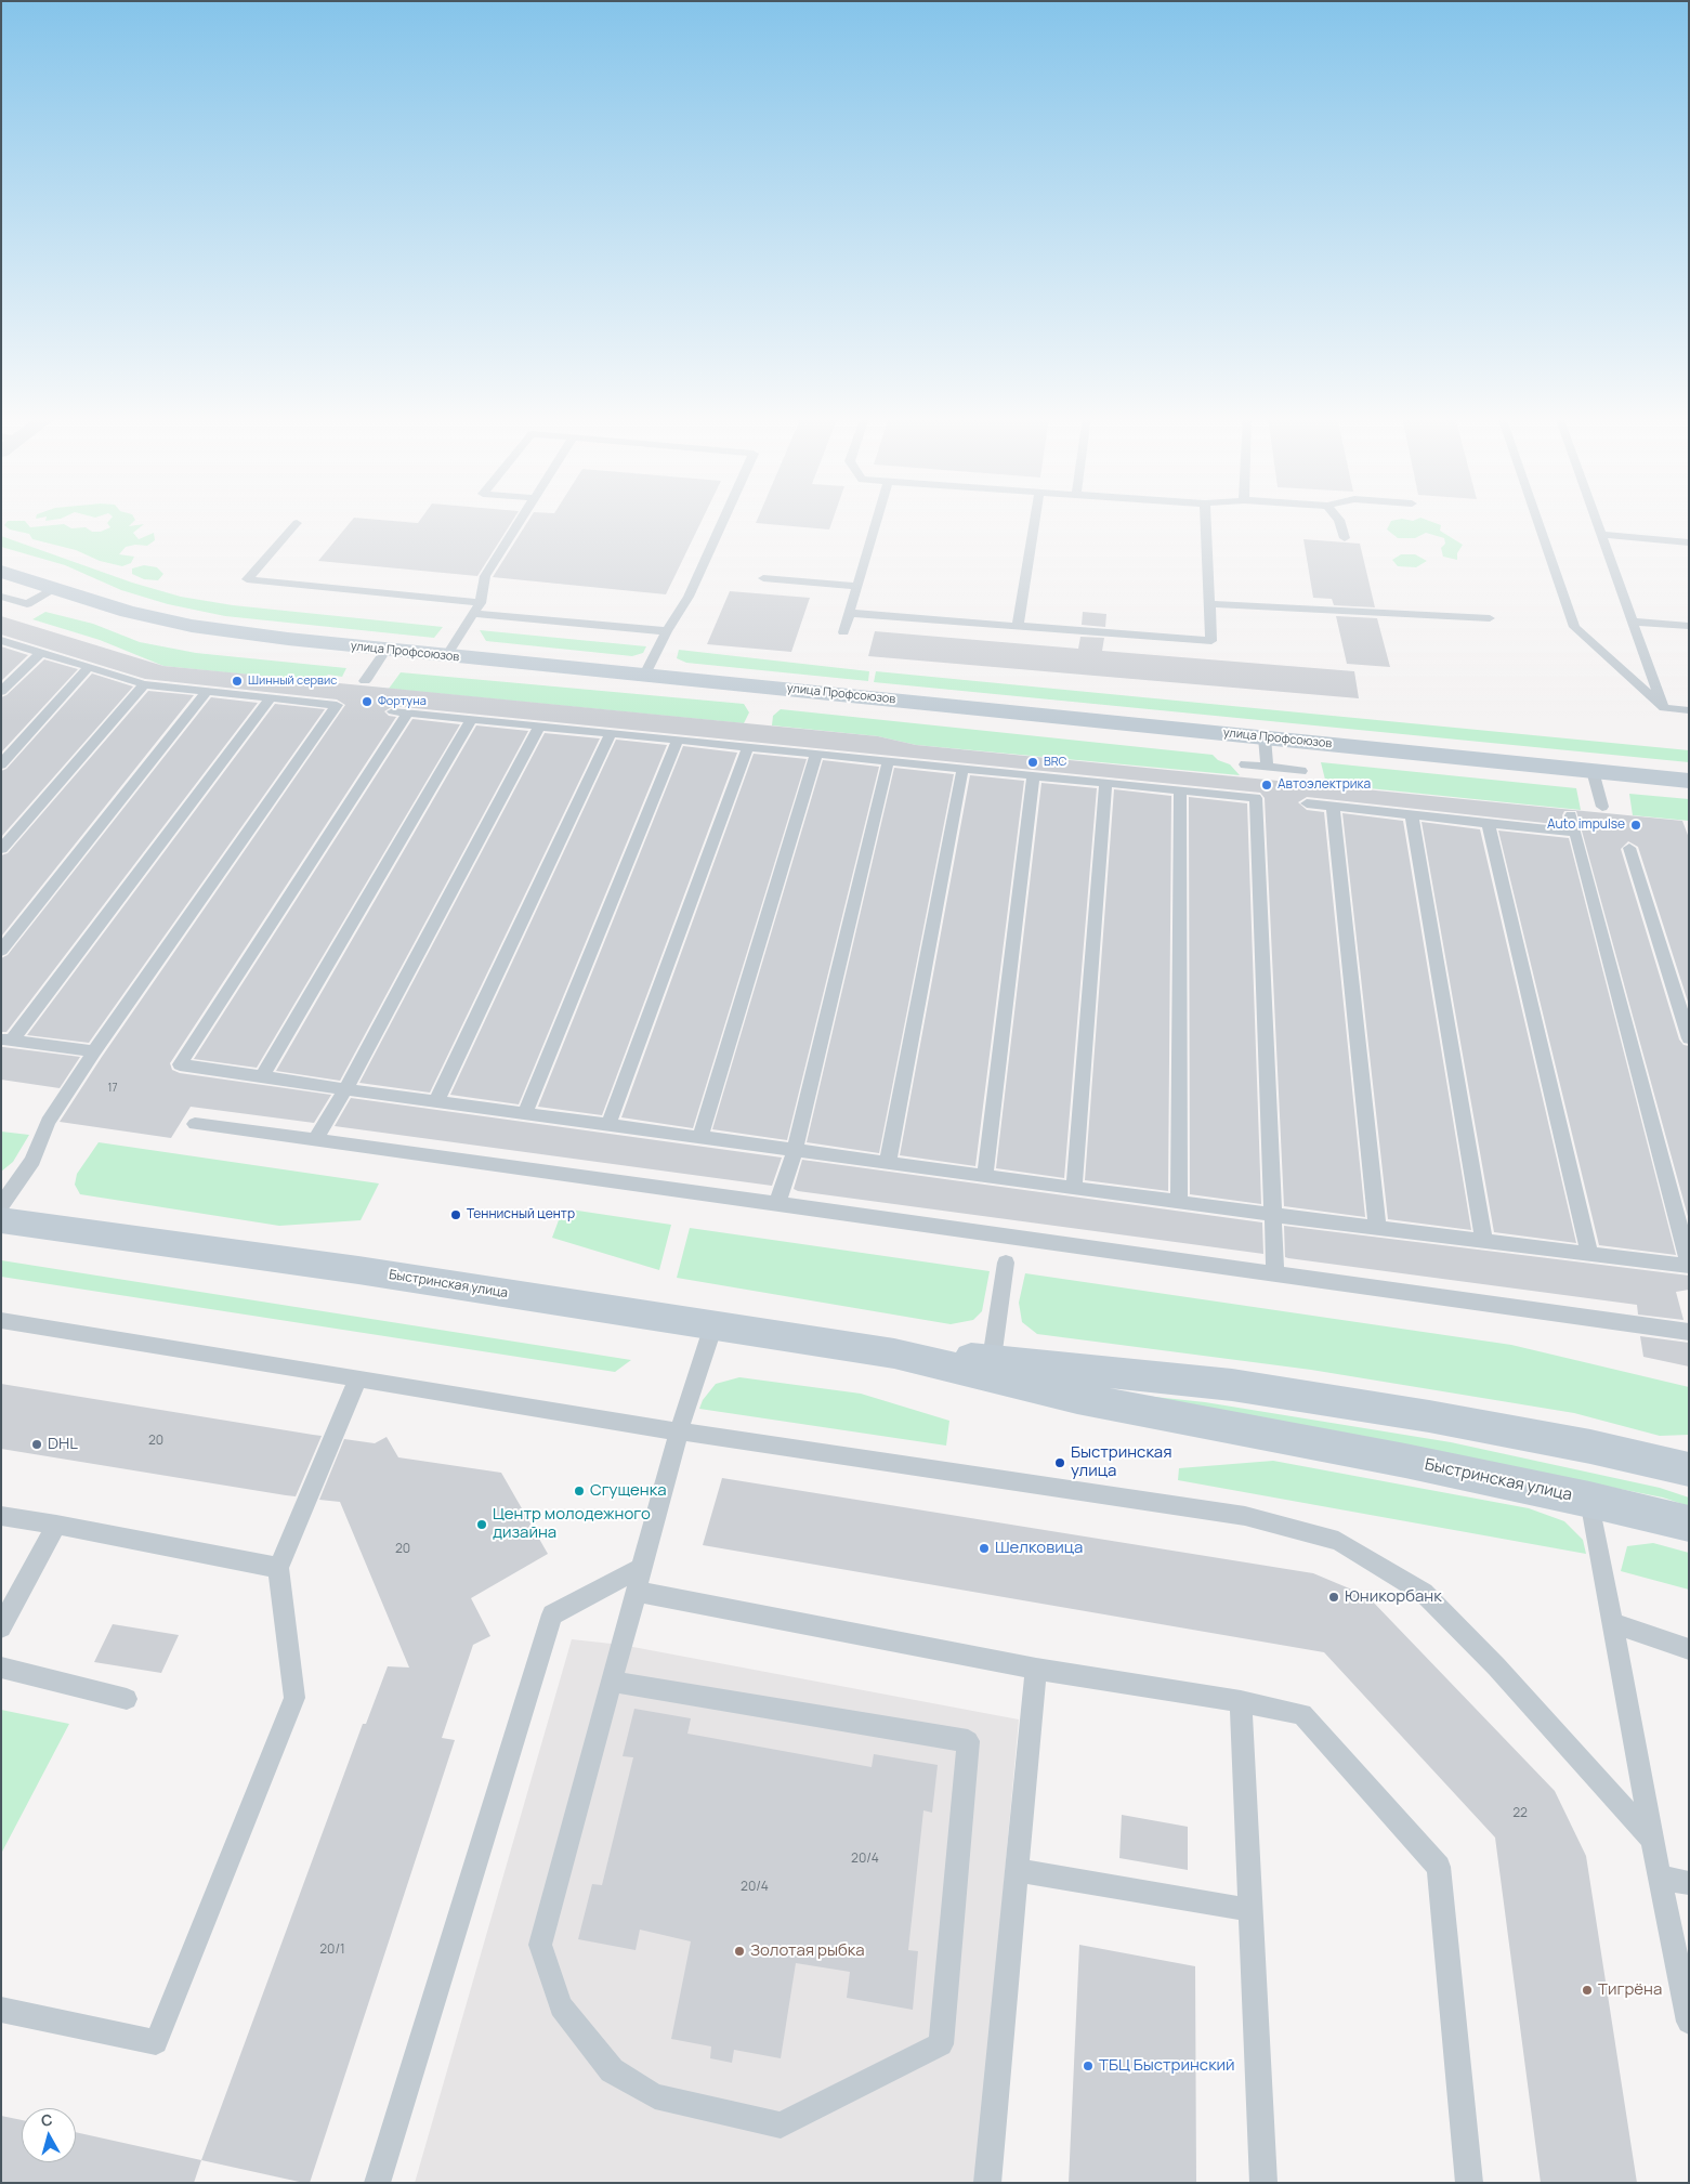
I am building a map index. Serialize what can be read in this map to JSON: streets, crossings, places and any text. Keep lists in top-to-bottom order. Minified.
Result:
{"streets":{"main road":["улица Профсоюзов","Быстринская улица"]},"places":["Шинный сервис","Фортуна","BRC","Автоэлектрика","Auto impulse","Теннисный центр","DHL","Быстринская улица","Сгущенка","Центр молодежного дизайна","Шелковица","Юникорбанк","Золотая рыбка","Тигрёна","ТБЦ Быстринский"],"house_numbers":["17","20","20","22","20/4","20/4","20/1"],"north":"top"}
